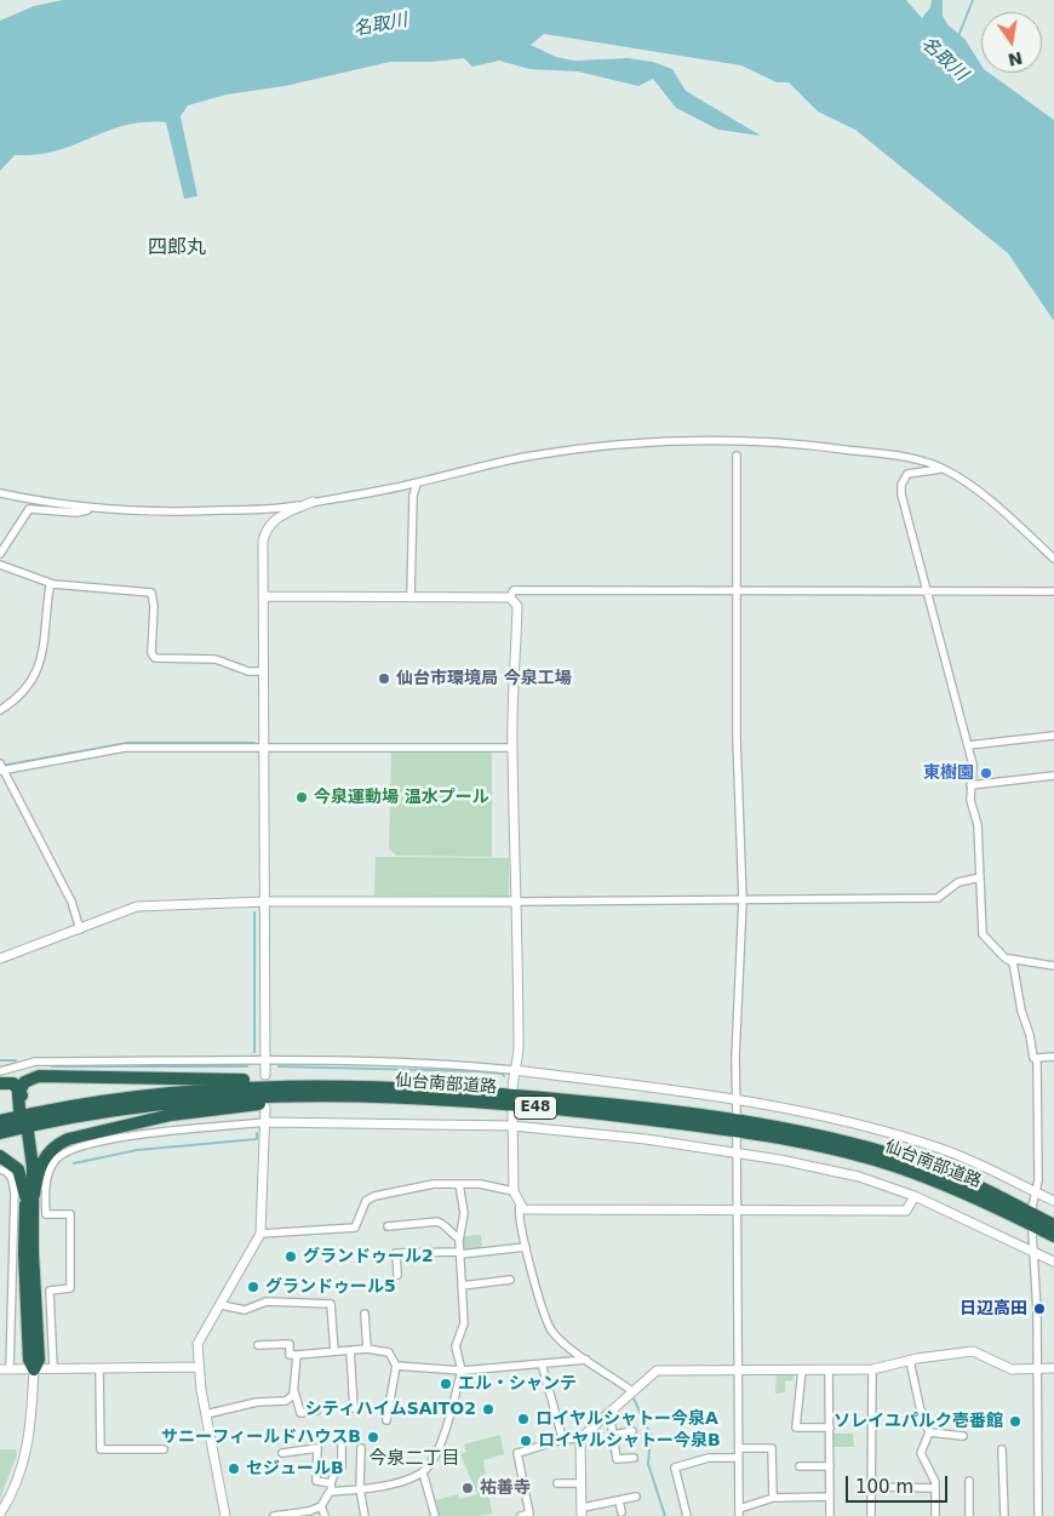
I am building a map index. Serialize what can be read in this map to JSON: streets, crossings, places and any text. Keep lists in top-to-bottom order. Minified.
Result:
{"streets":{"highway":["仙台南部道路","E48"]},"districts":["四郎丸","今泉二丁目"],"water":["名取川"],"places":["仙台市環境局 今泉工場","東樹園","今泉運動場 温水プール","グランドゥール2","グランドゥール5","日辺高田","エル・シャンテ","シティハイムSAITO2","ロイヤルシャトー今泉A","ソレイユパルク壱番館","サニーフィールドハウスB","ロイヤルシャトー今泉B","セジュールB","祐善寺"],"scale_bar":"100 m","north":"bottom"}
